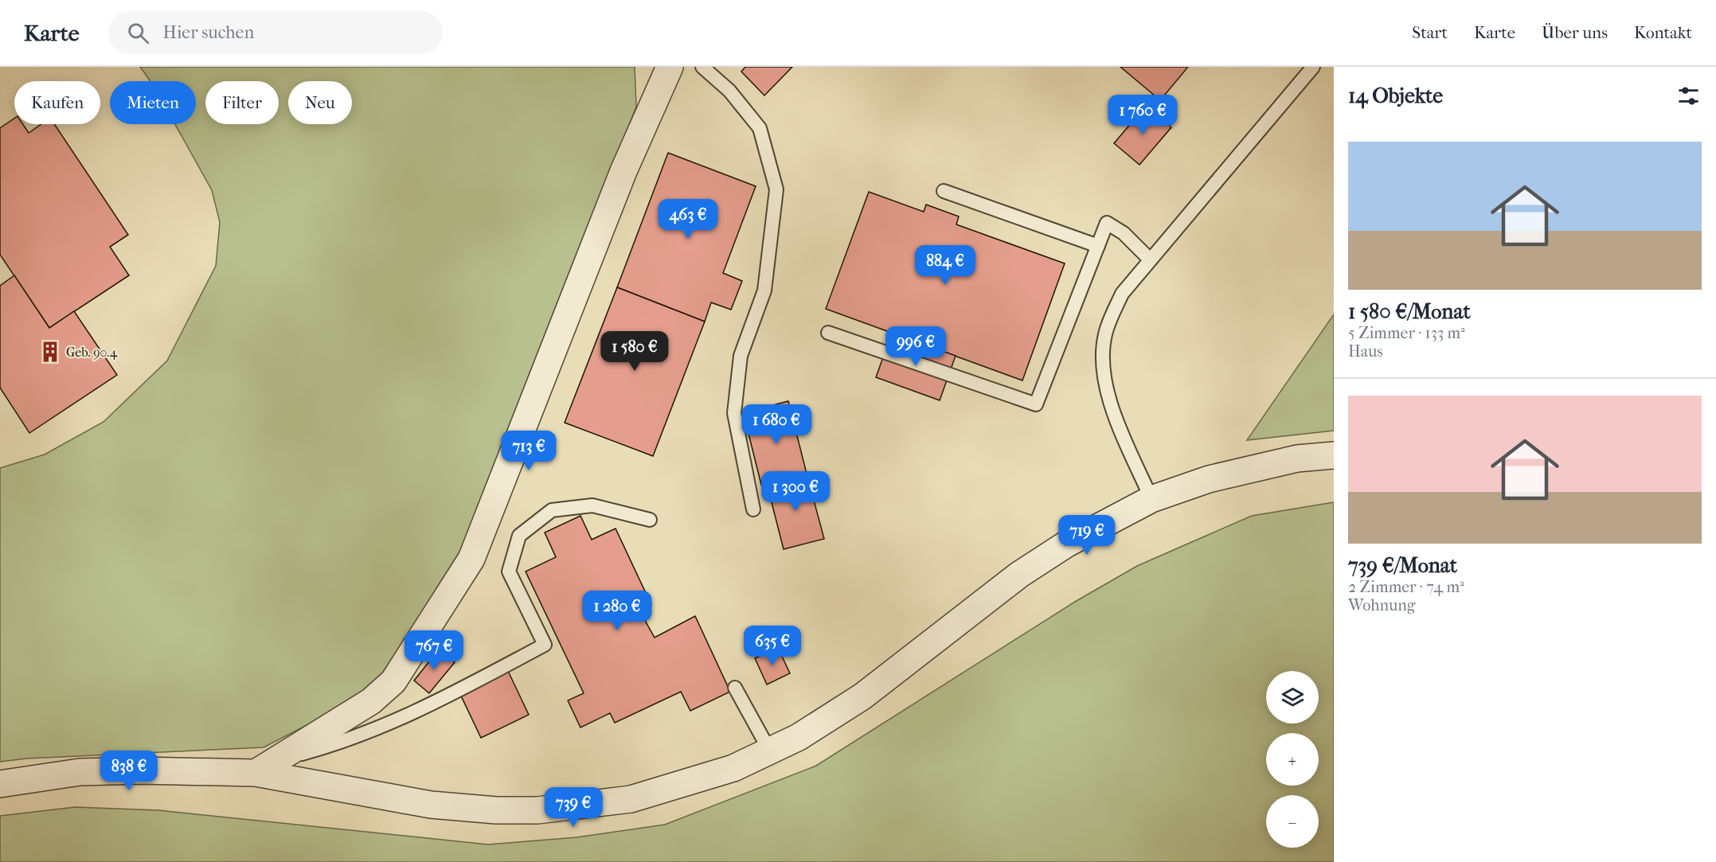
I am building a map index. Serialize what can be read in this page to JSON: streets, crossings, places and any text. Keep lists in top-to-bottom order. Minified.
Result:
{"places":{"building":["Geb. 90.4"]},"page":{"header":"Karte","search":"Hier suchen","nav":["Start","Karte","Über uns","Kontakt"],"heading":"14 Objekte","chip":["Kaufen","Mieten","Filter","Neu"],"price":["1 760 €","463 €","884 €","996 €","1 580 €","1 680 €","713 €","1 300 €","719 €","1 280 €","635 €","767 €","838 €","739 €"],"list":[{"name":"1 580 €/Monat","note":"5 Zimmer · 133 m² · Haus"},{"name":"739 €/Monat","note":"2 Zimmer · 74 m² · Wohnung"}],"map_buttons":["+","−"]}}
